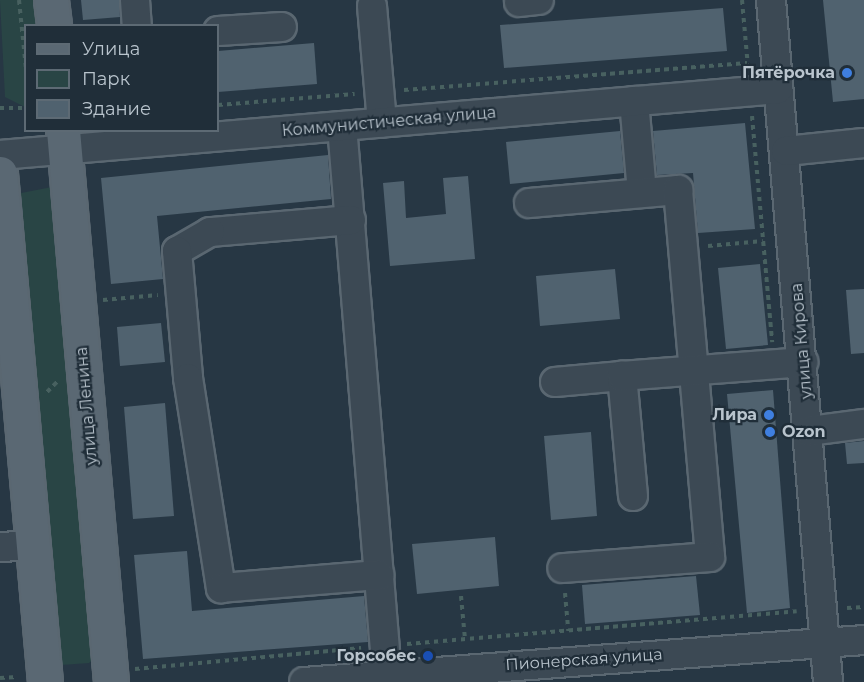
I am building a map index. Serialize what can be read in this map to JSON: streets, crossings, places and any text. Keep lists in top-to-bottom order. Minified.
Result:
{"streets":{"main road":["улица Ленина"],"street":["Коммунистическая улица","улица Кирова","Пионерская улица"]},"crossings":[["Коммунистическая улица","улица Кирова"],["Коммунистическая улица","улица Ленина"],["улица Кирова","Пионерская улица"]],"places":["Пятёрочка","Лира","Ozon","Горсобес"],"legend":["Улица","Парк","Здание"]}
